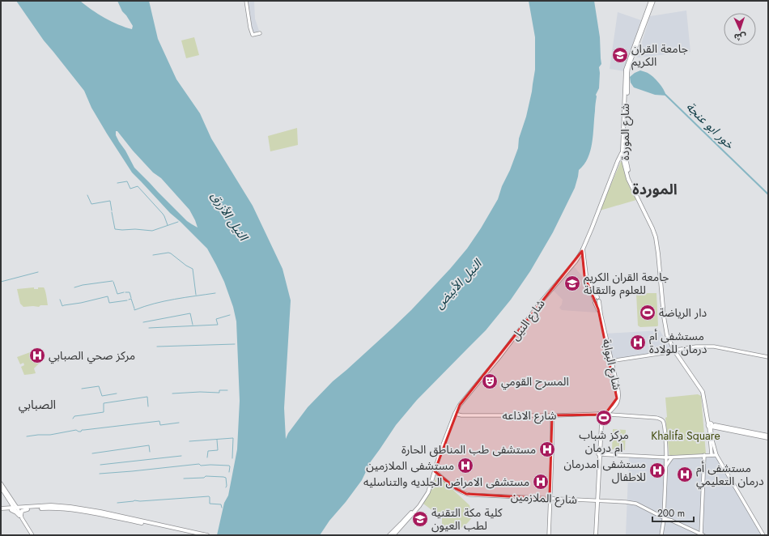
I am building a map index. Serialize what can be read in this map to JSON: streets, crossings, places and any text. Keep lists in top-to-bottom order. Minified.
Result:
{"streets":{"main road":["شارع الموردة","شارع النيل","شارع البوابة"],"street":["شارع الاذاعه","شارع الملازمين"]},"crossings":[["شارع الموردة","شارع النيل"],["شارع النيل","شارع البوابة"],["شارع النيل","شارع الاذاعه"],["شارع النيل","شارع الملازمين"],["شارع البوابة","شارع الاذاعه"],["شارع البوابة","شارع الملازمين"]],"districts":["الموردة","الصبابي"],"water":["خور ابو عنجة","النيل الأزرق","النيل الأبيض"],"parks":["Khalifa Square"],"places":{"school or university":["جامعة القران الكريم","جامعة القران الكريم للعلوم والتقانة","كلية مكة التقنية لطب العيون"],"sports":["دار الرياضة","مركز شباب ام درمان"],"hospital":["مستشفى أم درمان للولادة","مركز صحي الصبابي","مستشفى طب المناطق الحارة","مستشفى الملازمين","مستشفى امدرمان للاطفال","مستشفى أم درمان التعليمي","مستشفى الامراض الجلديه والتناسليه"],"theatre":["المسرح القومي"]},"scale_bar":"200 m","north":"bottom"}
